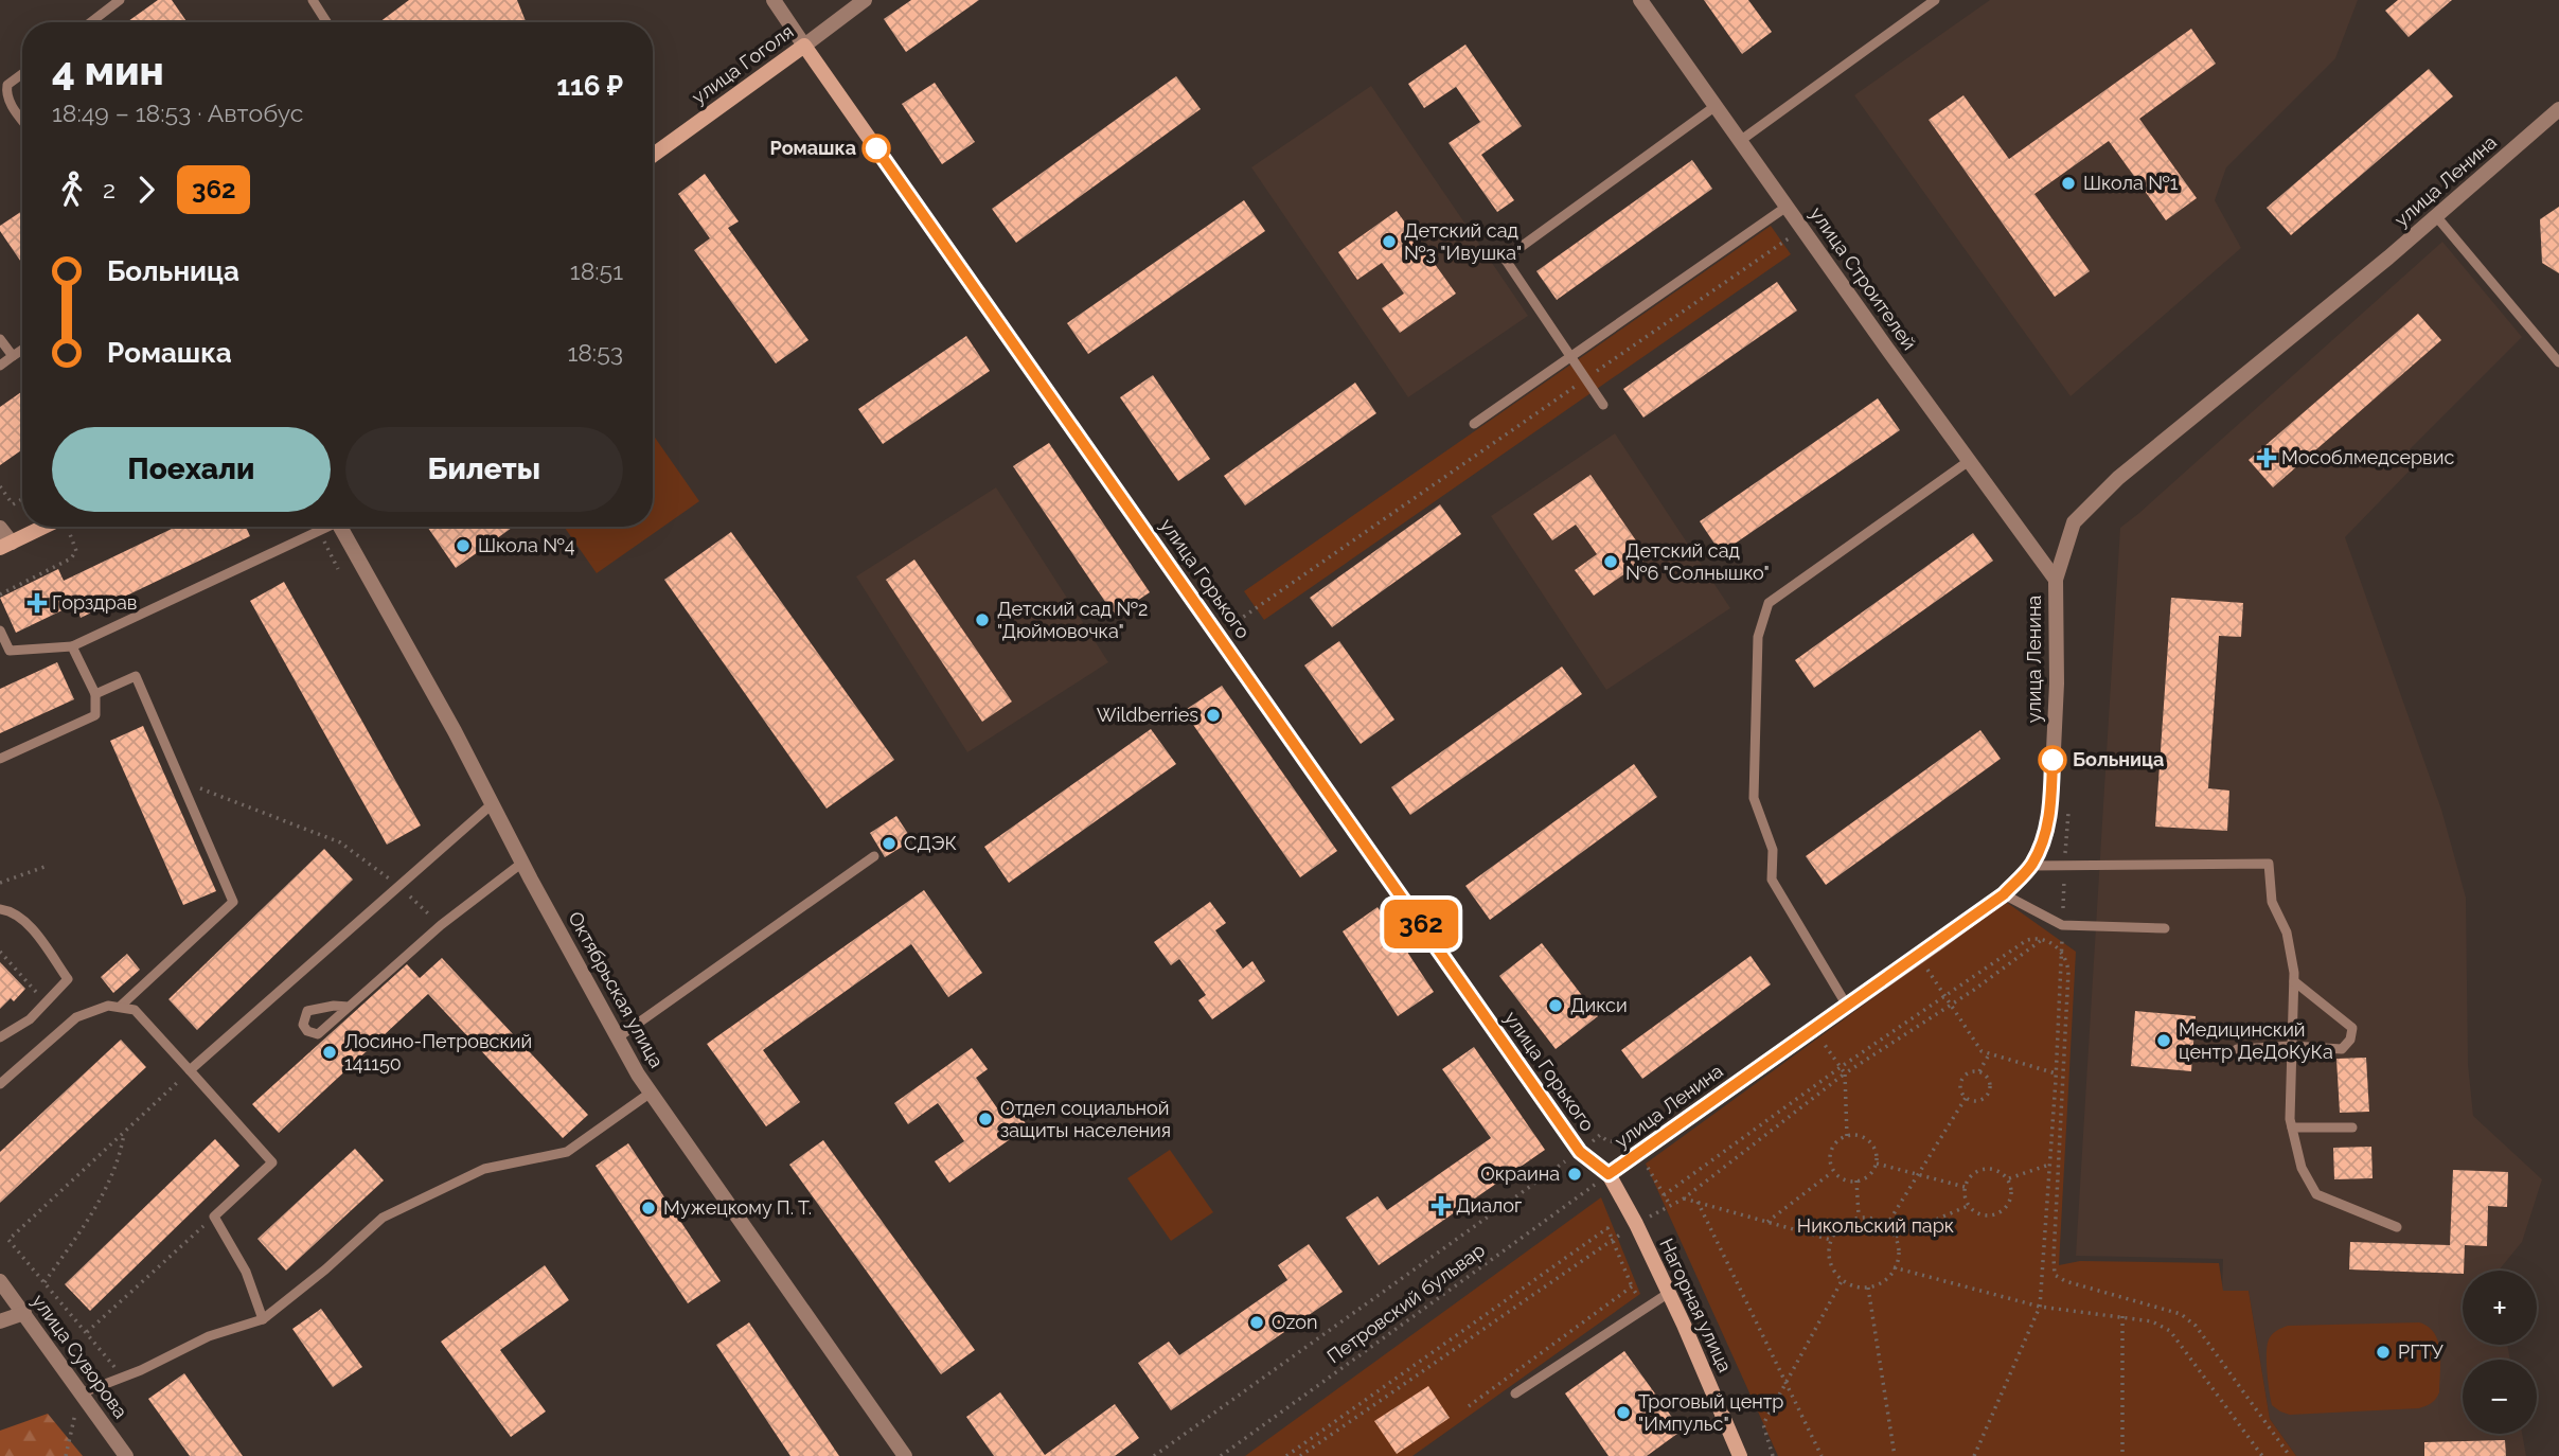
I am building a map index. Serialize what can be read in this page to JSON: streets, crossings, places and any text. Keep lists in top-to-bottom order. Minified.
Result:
{"streets":{"street":["улица Гоголя","улица Ленина","улица Строителей","улица Горького","Октябрьская улица","Нагорная улица","улица Суворова"],"path":["Петровский бульвар"]},"crossings":[["улица Гоголя","улица Горького"],["улица Ленина","улица Строителей"],["улица Ленина","улица Горького"],["улица Ленина","Петровский бульвар"],["улица Ленина","Нагорная улица"],["улица Горького","Петровский бульвар"],["улица Горького","Нагорная улица"],["Петровский бульвар","Нагорная улица"]],"parks":["Никольский парк"],"places":{"other":["Ромашка","Школа №1","Детский сад №3 \"Ивушка\"","Школа №4","Детский сад №6 \"Солнышко\"","Детский сад №2 \"Дюймовочка\"","Wildberries","Больница","СДЭК","Дикси","Медицинский центр ДеДоКуКа","Лосино-Петровский 141150","Отдел социальной защиты населения","Окраина","Мужецкому П. Т.","Ozon","РГТУ","Троговый центр \"Импульс\""],"health":["Мособлмедсервис","Горздрав","Диалог"]},"lines":["bus line 362"],"page":{"on_map":"362","heading":["4 мин","18:49 – 18:53 · Автобус","116 ₽"],"legs":["2","362"],"list":[{"name":"Больница","value":"18:51"},{"name":"Ромашка","value":"18:53"}],"buttons":["Поехали","Билеты"],"map_buttons":["+","−"]}}
